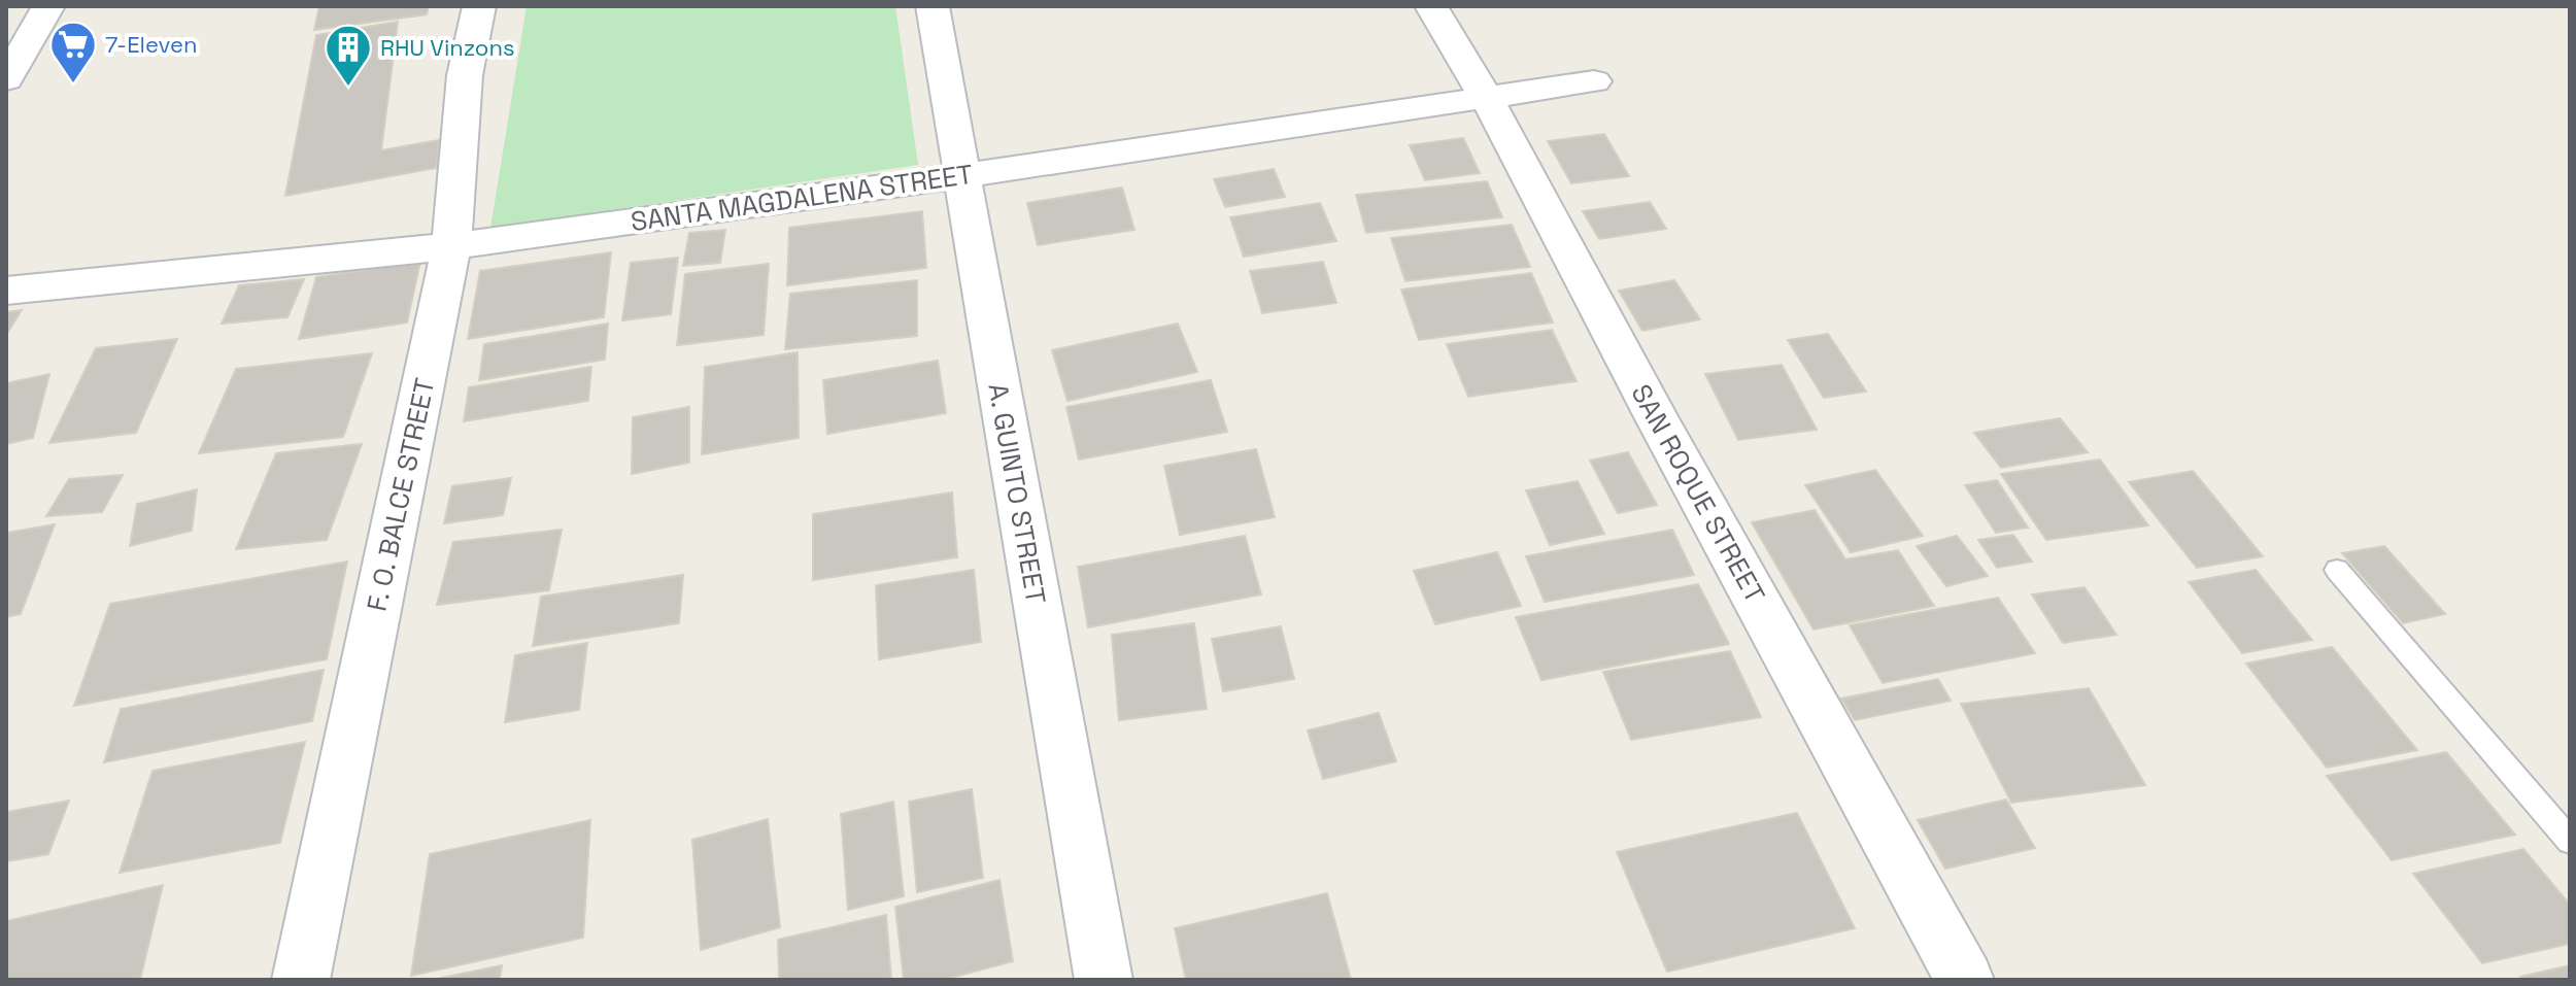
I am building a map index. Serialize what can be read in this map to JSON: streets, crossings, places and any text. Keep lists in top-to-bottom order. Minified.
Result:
{"streets":{"street":["SANTA MAGDALENA STREET","A. GUINTO STREET","SAN ROQUE STREET","F. O. BALCE STREET"]},"crossings":[["SANTA MAGDALENA STREET","A. GUINTO STREET"],["SANTA MAGDALENA STREET","SAN ROQUE STREET"],["SANTA MAGDALENA STREET","F. O. BALCE STREET"]],"places":{"supermarket":["7-Eleven"],"building":["RHU Vinzons"]}}
